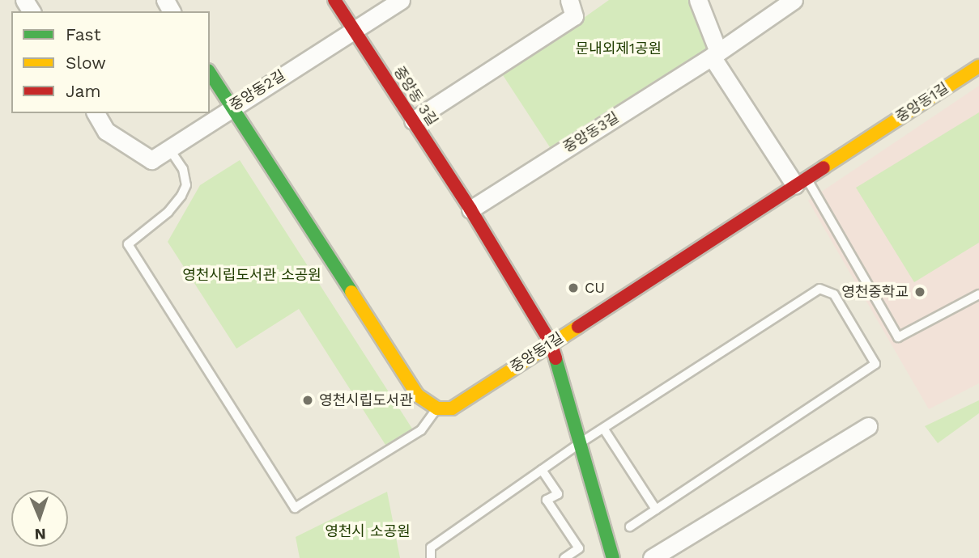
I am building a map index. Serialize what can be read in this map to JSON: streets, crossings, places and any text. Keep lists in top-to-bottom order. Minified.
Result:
{"streets":{"street":["중앙동2길","중앙동 3길","중앙동1길","중앙동3길"]},"crossings":[["중앙동2길","중앙동 3길"],["중앙동 3길","중앙동1길"],["중앙동 3길","중앙동3길"]],"parks":["문내외제1공원","영천시립도서관 소공원","영천시 소공원"],"places":["CU","영천중학교","영천시립도서관"],"legend":["Fast","Slow","Jam"],"north":"bottom"}
